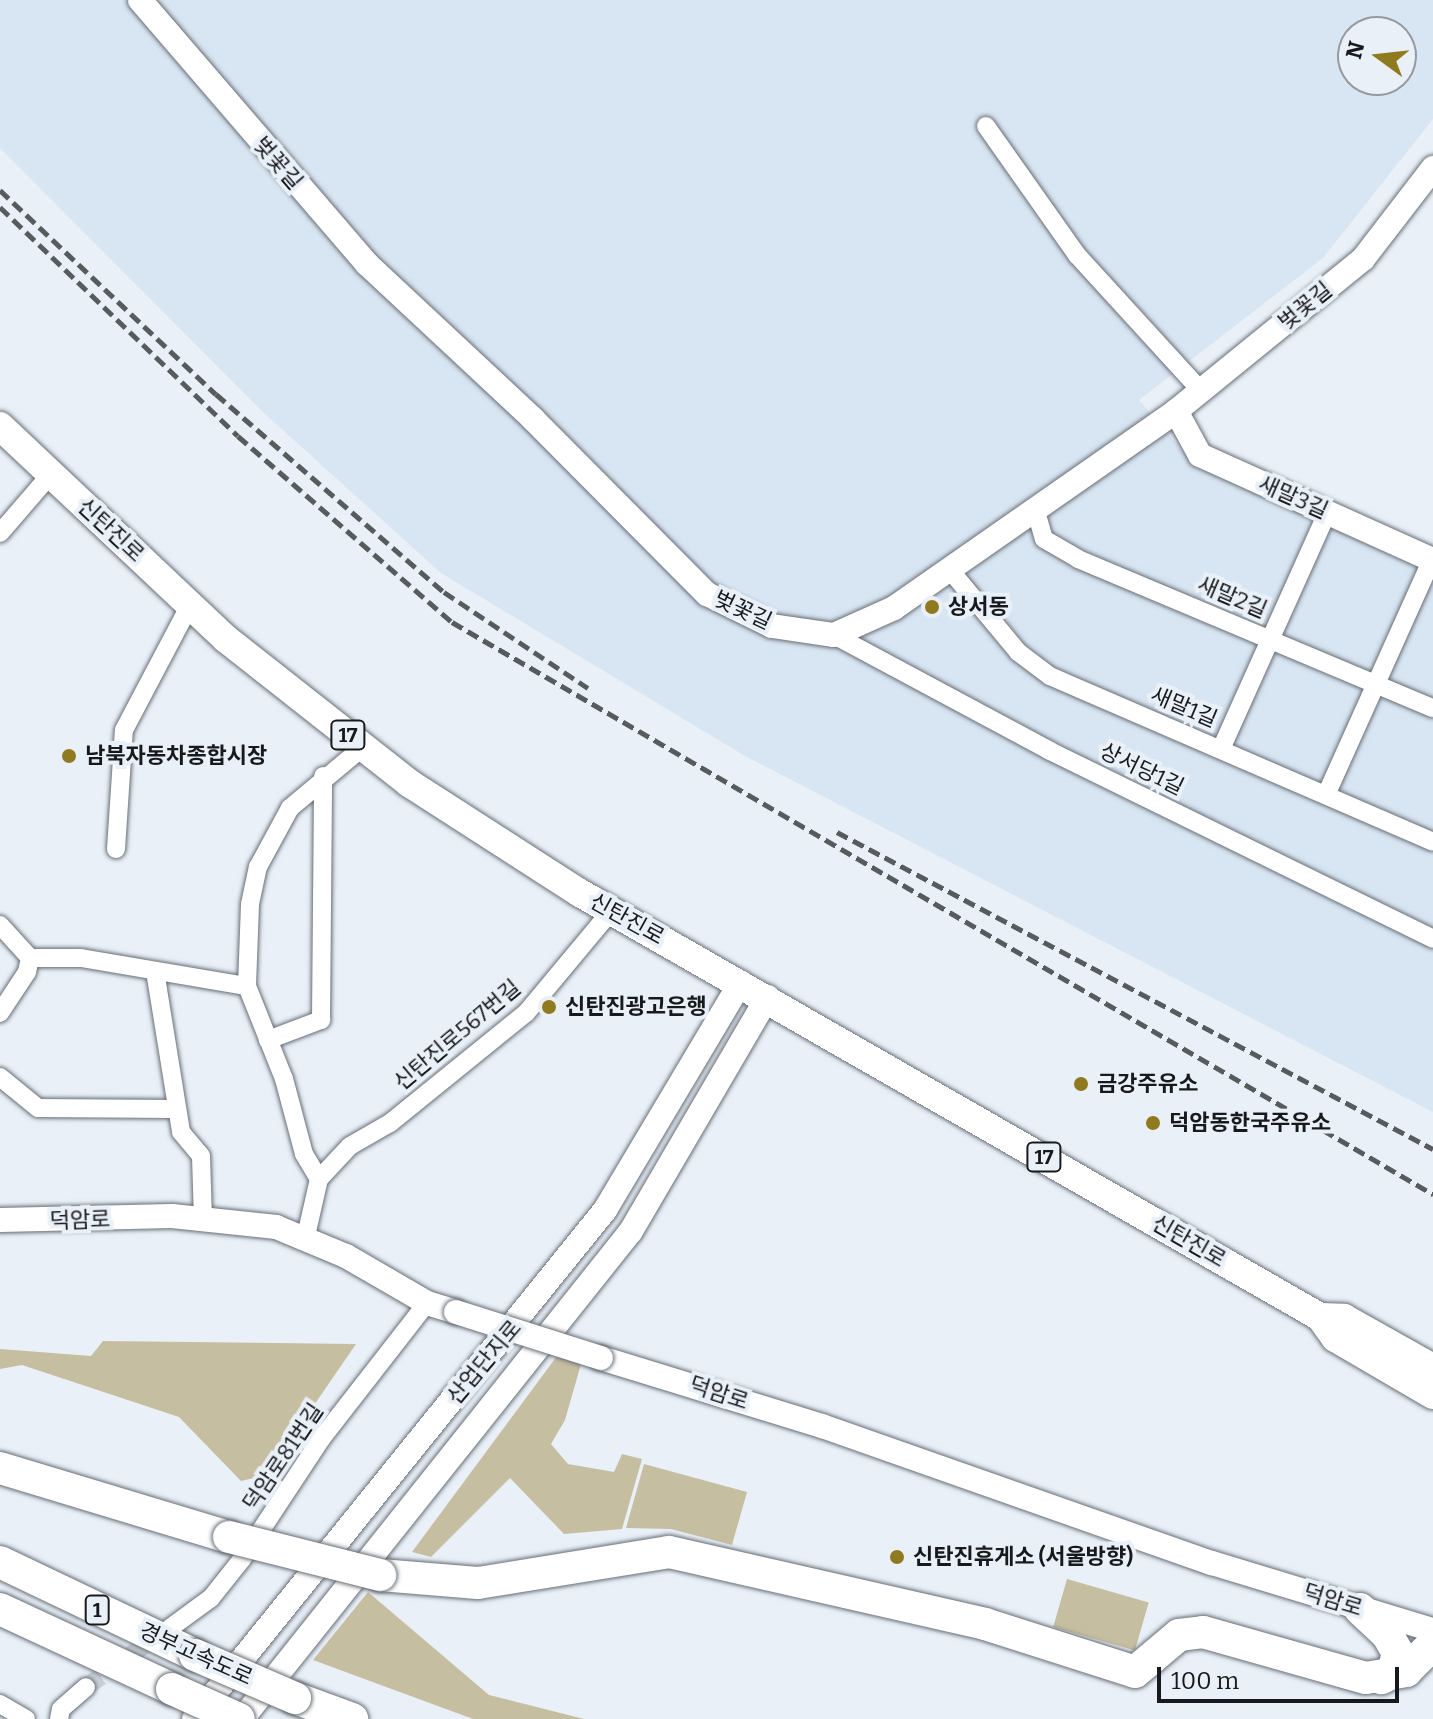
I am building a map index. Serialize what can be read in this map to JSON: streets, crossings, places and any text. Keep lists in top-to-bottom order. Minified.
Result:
{"streets":{"highway":["1","경부고속도로"],"main road":["신탄진로","17"],"street":["벚꽃길","새말3길","새말2길","새말1길","상서당1길","신탄진로567번길","덕암로","산업단지로","덕암로81번길"]},"crossings":[["벚꽃길","새말3길"],["벚꽃길","새말2길"],["벚꽃길","새말1길"],["벚꽃길","상서당1길"],["신탄진로","신탄진로567번길"],["신탄진로","산업단지로"],["덕암로","덕암로81번길"],["산업단지로","경부고속도로"]],"places":["상서동","남북자동차종합시장","신탄진광고은행","금강주유소","덕암동한국주유소","신탄진휴게소 (서울방향)"],"scale_bar":"100 m","north":"left"}
